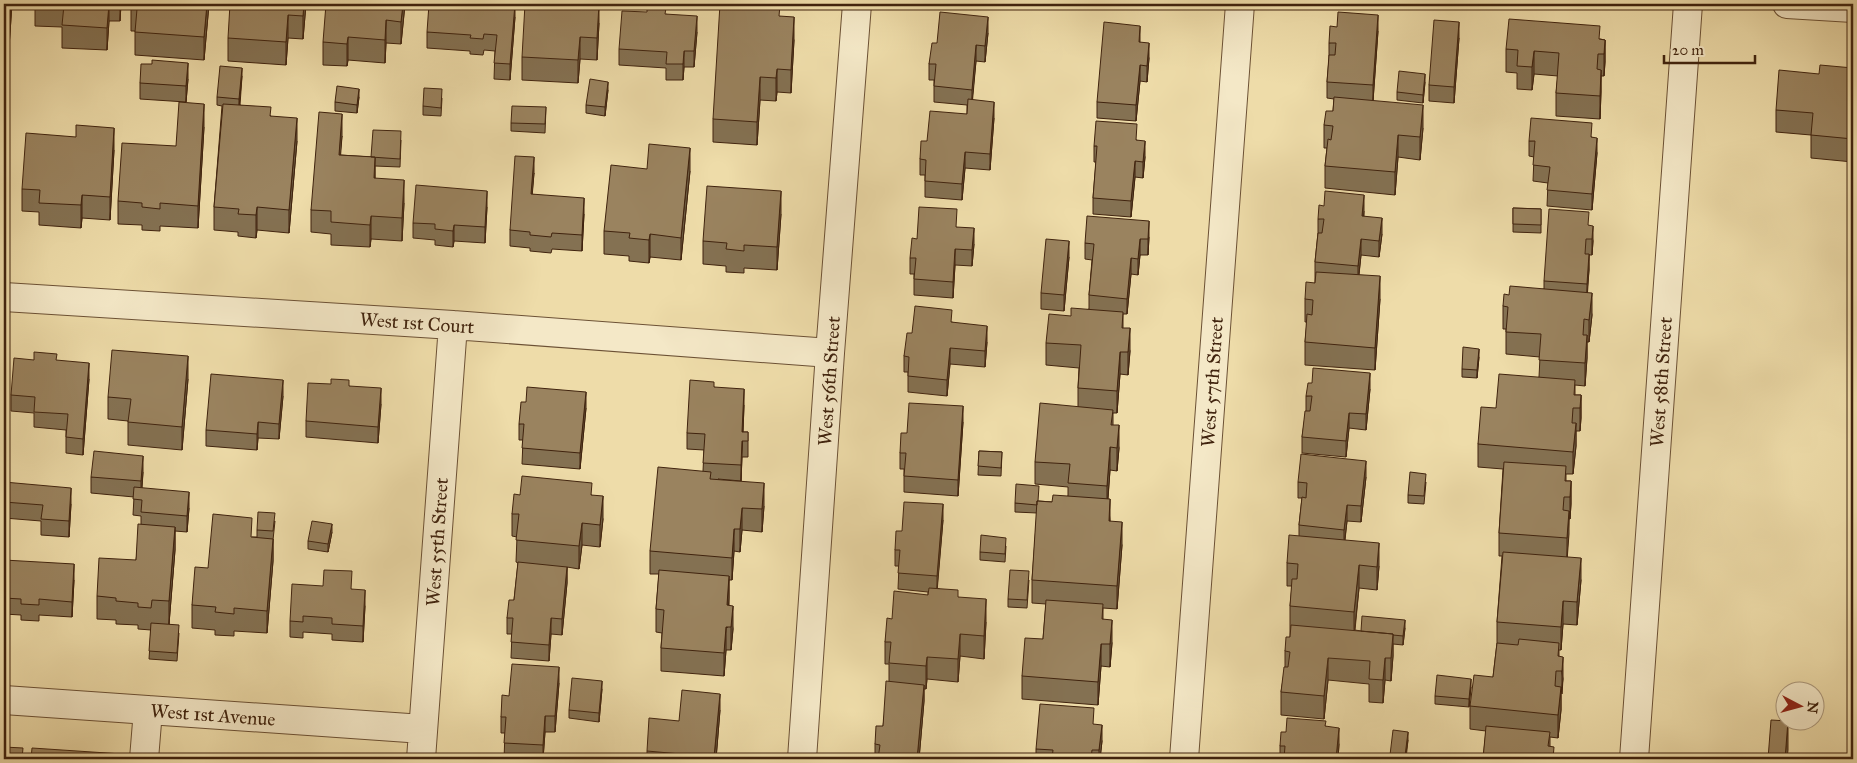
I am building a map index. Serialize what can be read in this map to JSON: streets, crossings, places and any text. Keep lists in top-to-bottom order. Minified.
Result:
{"streets":{"street":["West 1st Court","West 56th Street","West 57th Street","West 58th Street","West 55th Street","West 1st Avenue"]},"crossings":[["West 1st Court","West 56th Street"],["West 1st Court","West 55th Street"],["West 55th Street","West 1st Avenue"]],"scale_bar":"20 m","north":"right"}
